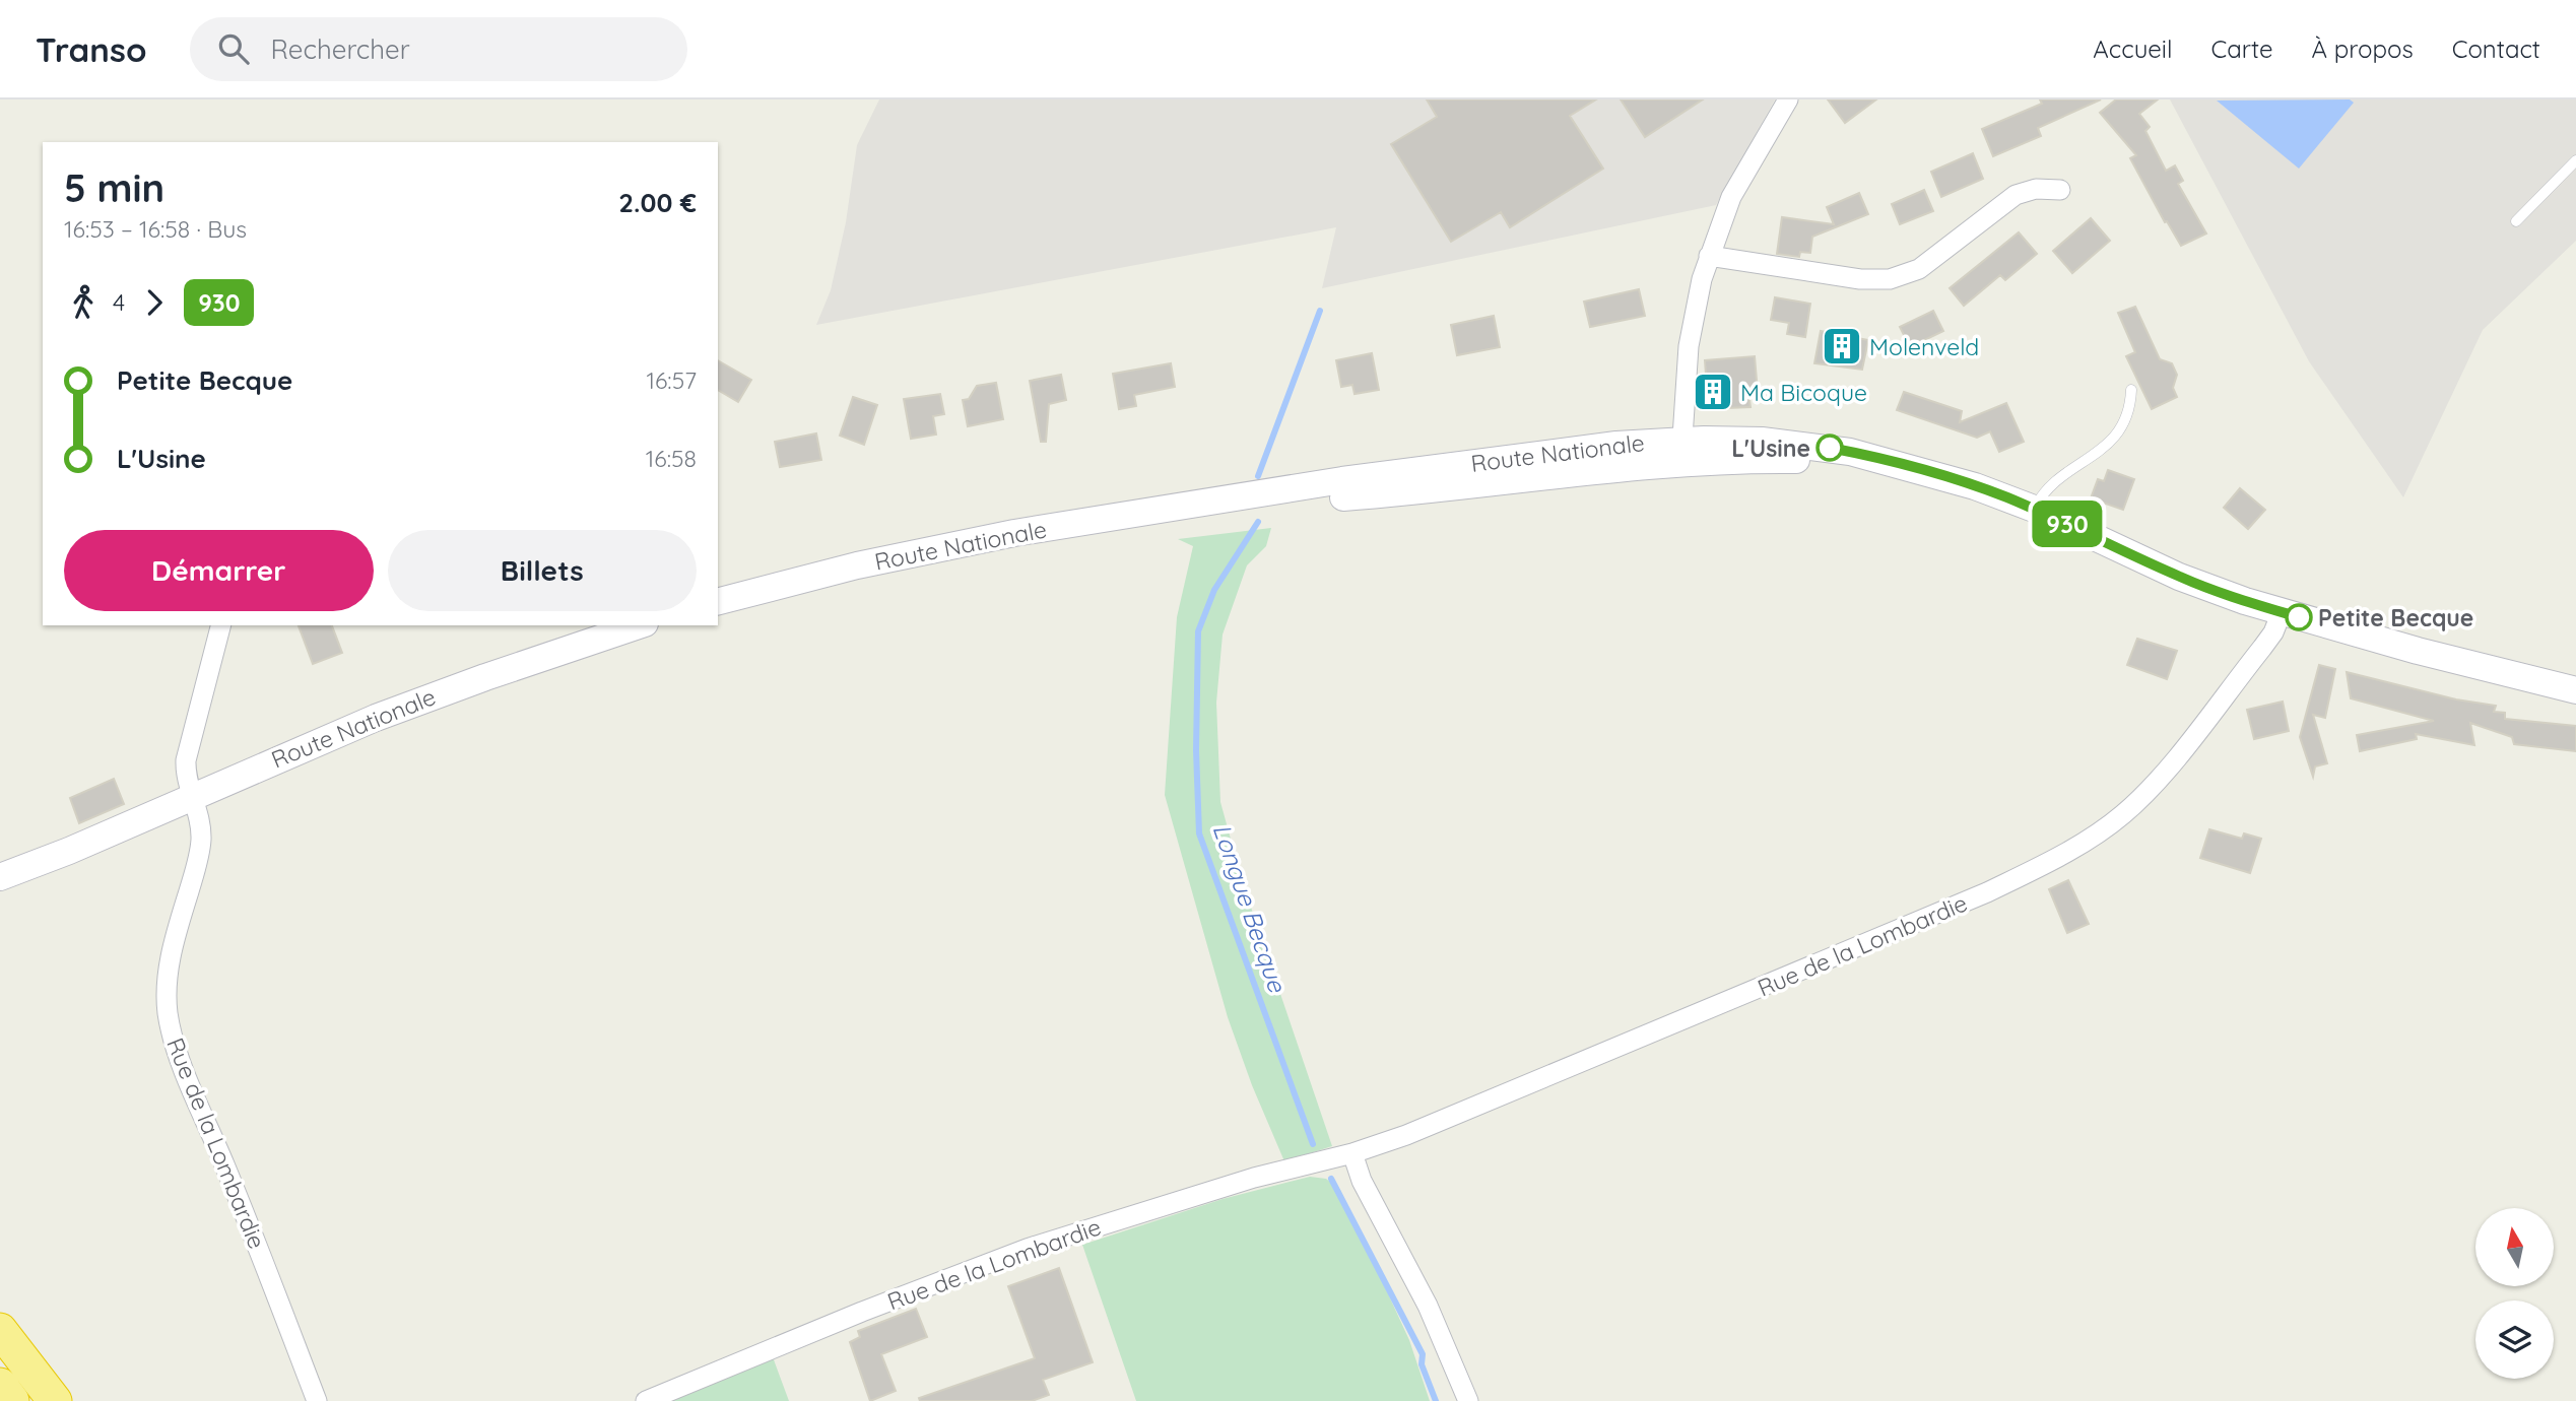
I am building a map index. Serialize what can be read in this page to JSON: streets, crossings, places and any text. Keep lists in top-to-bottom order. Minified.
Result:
{"streets":{"street":["Route Nationale","Rue de la Lombardie"]},"crossings":[["Route Nationale","Rue de la Lombardie"]],"water":["Longue Becque"],"places":{"building":["Molenveld","Ma Bicoque"],"other":["L'Usine","Petite Becque"]},"lines":["bus line 930"],"north":"top","page":{"header":"Transo","search":"Rechercher","nav":["Accueil","Carte","À propos","Contact"],"on_map":"930","heading":["5 min","16:53 – 16:58 · Bus","2.00 €"],"legs":["4","930"],"list":[{"name":"Petite Becque","value":"16:57"},{"name":"L'Usine","value":"16:58"}],"buttons":["Démarrer","Billets"]}}
